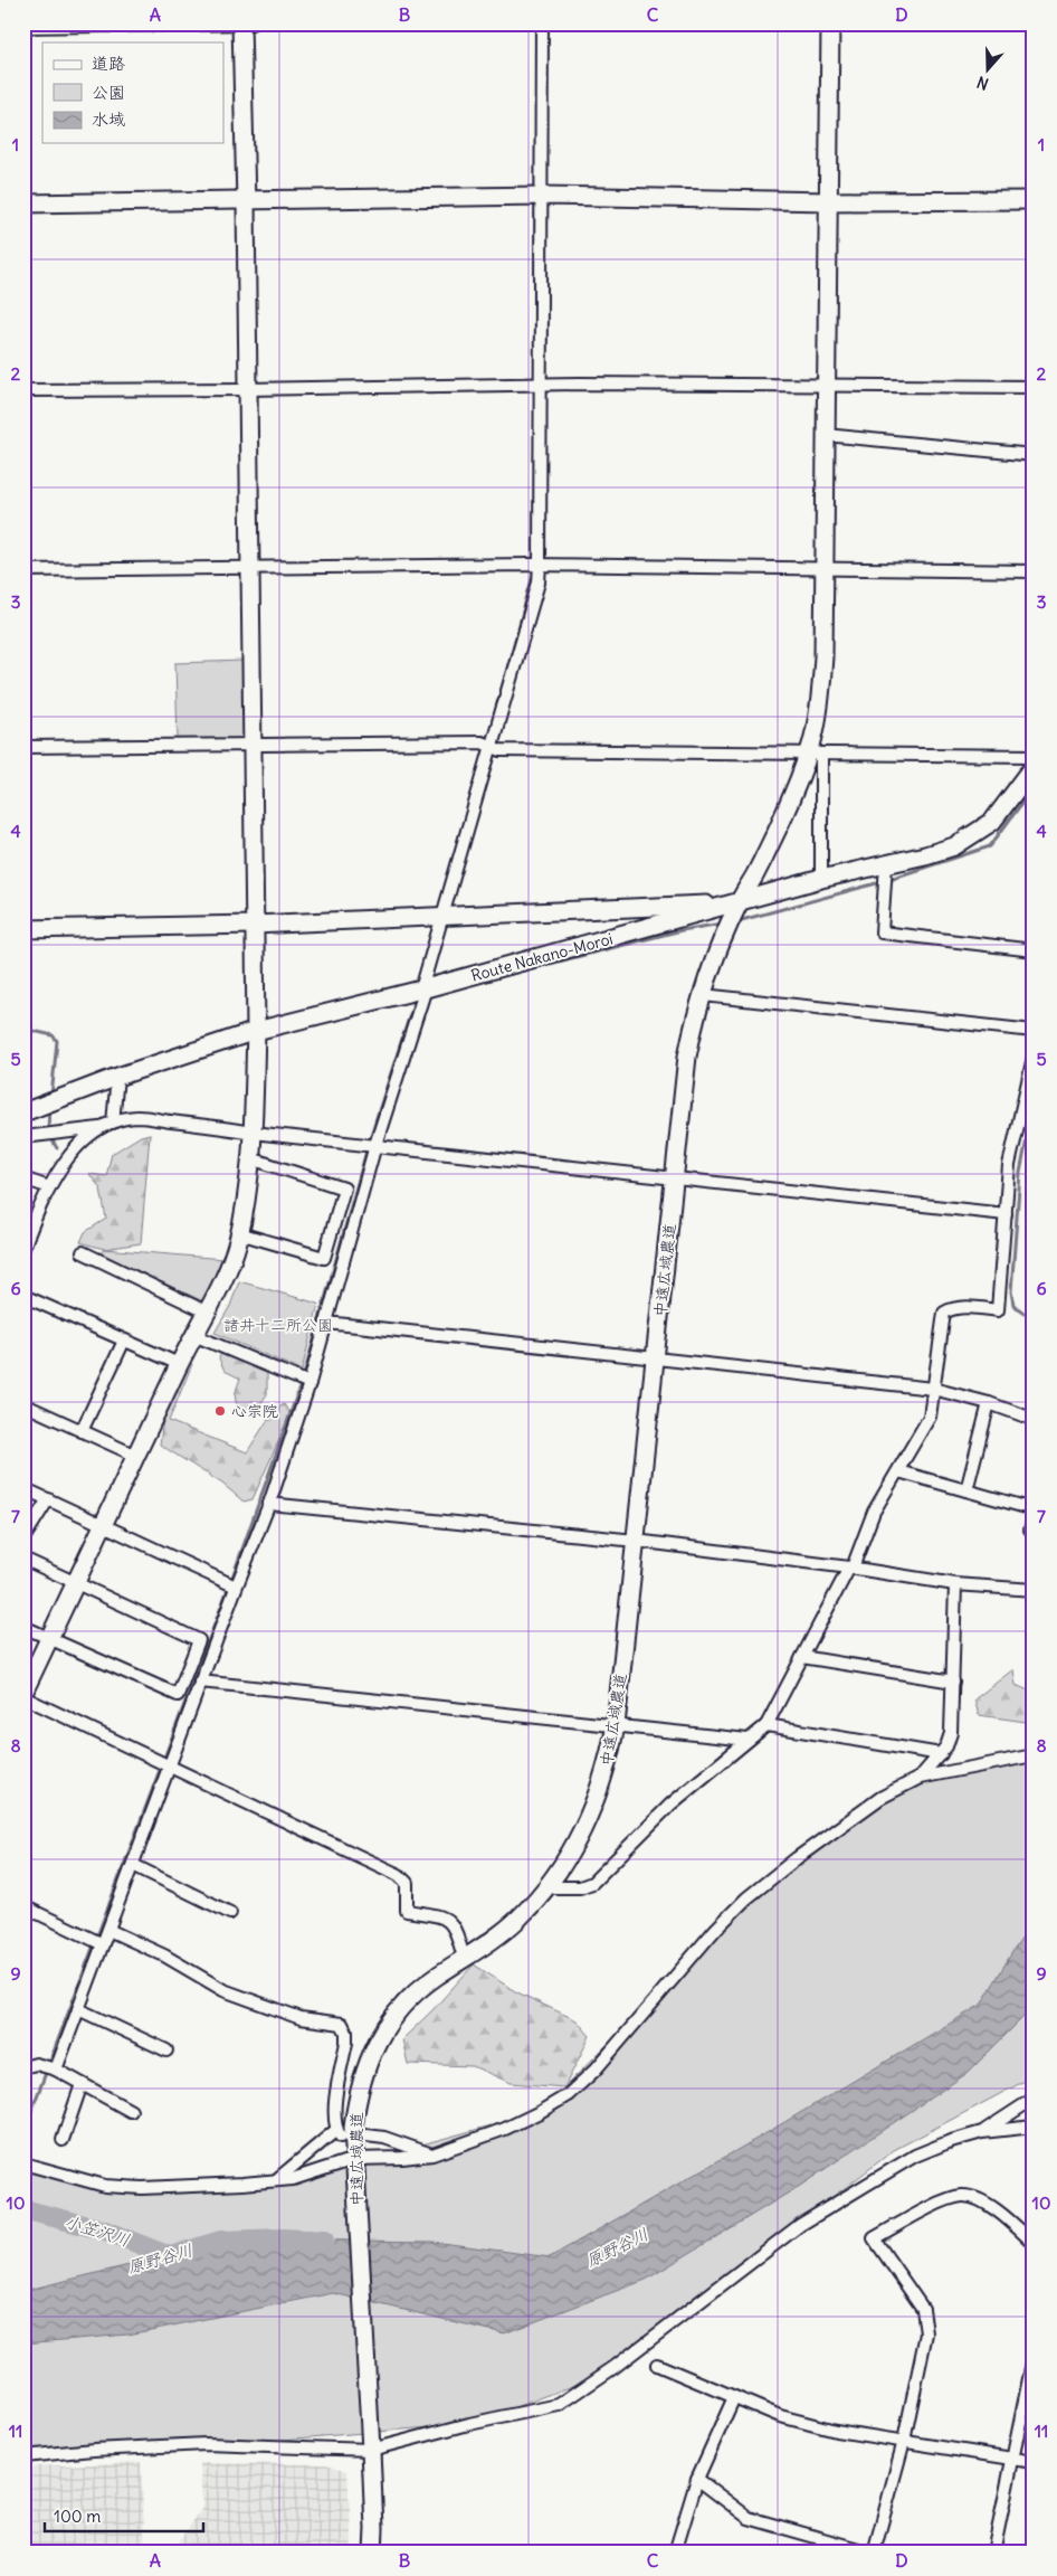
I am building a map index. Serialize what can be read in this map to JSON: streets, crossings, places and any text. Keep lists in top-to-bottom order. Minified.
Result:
{"streets":{"street":["Route Nakano-Moroi","中遠広域農道"]},"crossings":[["Route Nakano-Moroi","中遠広域農道"]],"water":["小笠沢川","原野谷川"],"parks":["諸井十二所公園"],"places":["心宗院"],"legend":["道路","公園","水域"],"scale_bar":"100 m","north":"bottom","grid":{"columns":["A","B","C","D"],"rows":["1","2","3","4","5","6","7","8","9","10","11"]}}
